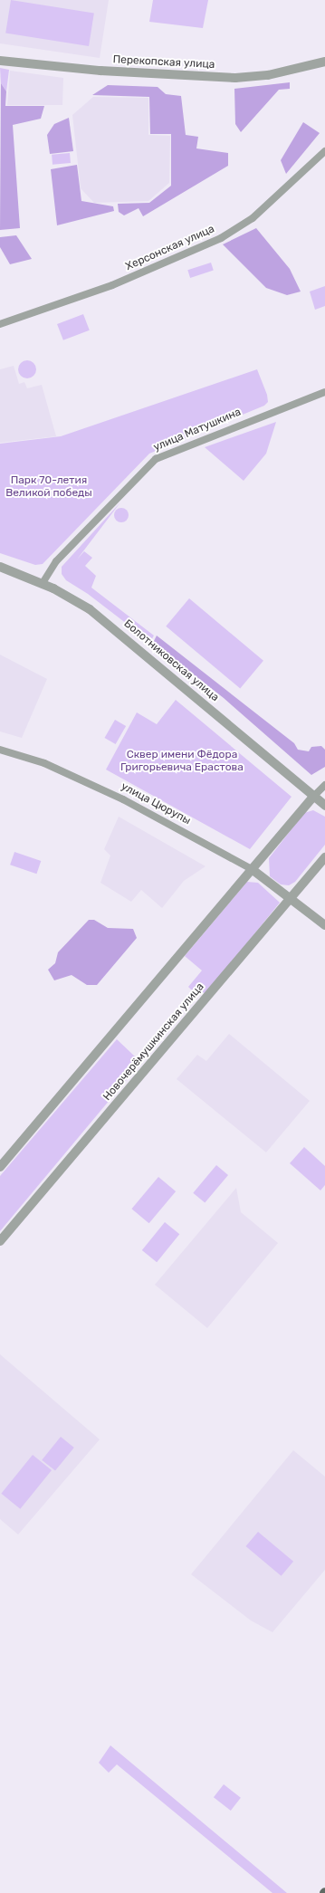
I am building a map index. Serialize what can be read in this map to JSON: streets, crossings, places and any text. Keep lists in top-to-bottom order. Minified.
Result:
{"streets":{"street":["Перекопская улица","Херсонская улица","улица Матушкина","Болотниковская улица","улица Цюрупы","Новочерёмушкинская улица"]},"crossings":[["улица Матушкина","Болотниковская улица"],["улица Цюрупы","Новочерёмушкинская улица"]],"parks":["Парк 70-летия Великой победы","Сквер имени Фёдора Григорьевича Ерастова"]}
